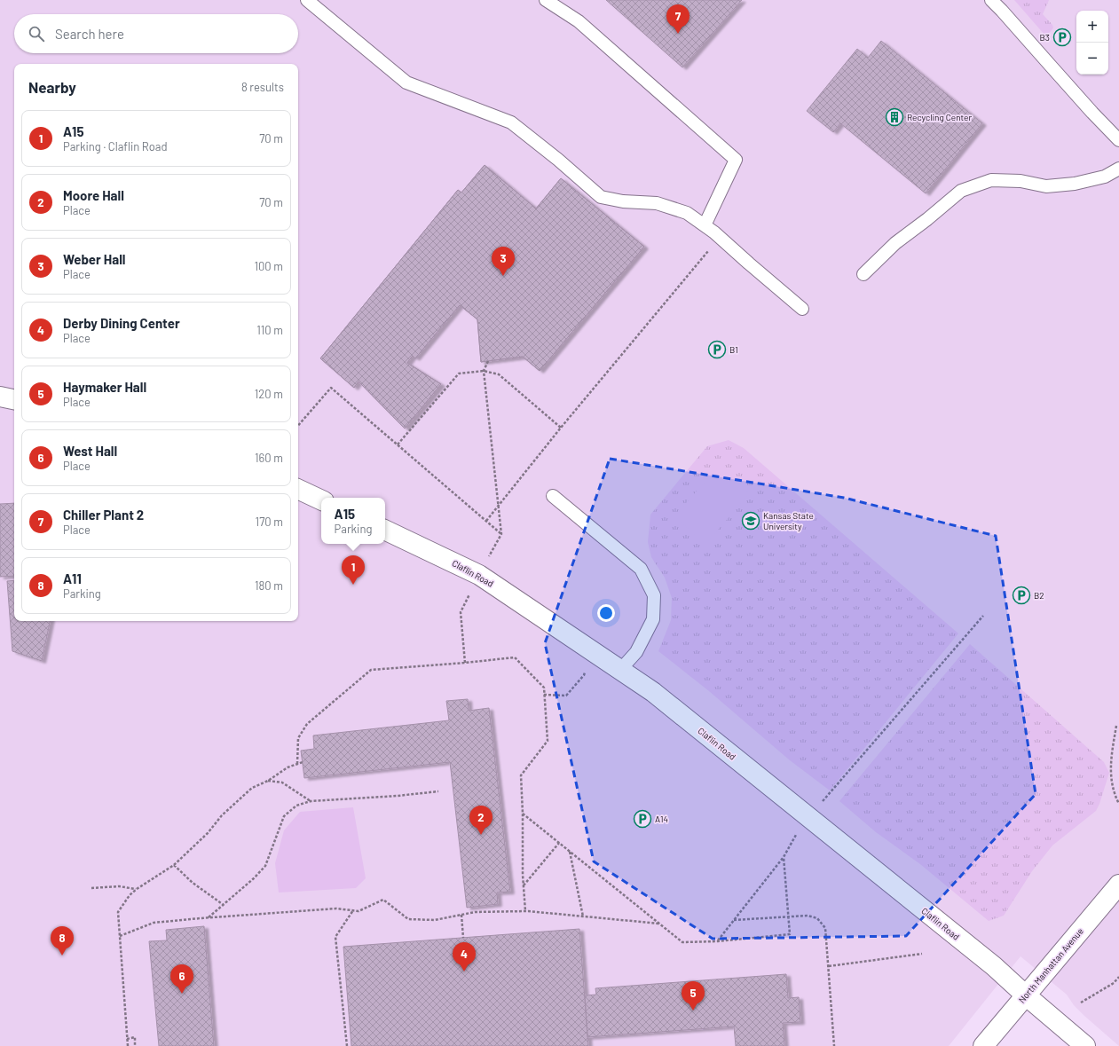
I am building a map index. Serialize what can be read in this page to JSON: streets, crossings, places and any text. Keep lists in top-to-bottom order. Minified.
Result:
{"streets":{"street":["Claflin Road","North Manhattan Avenue"]},"crossings":[["Claflin Road","North Manhattan Avenue"]],"places":{"parking":["B3","B1","B2","A14"],"building":["Recycling Center"],"school or university":["Kansas State University"]},"page":{"pins":["7","3","1","2","8","4","6","5"],"map_buttons":["+","−"],"search":"Search here","heading":["Nearby","8 results"],"list":[{"mark":"1","name":"A15","note":"Parking · Claflin Road","value":"70 m"},{"mark":"2","name":"Moore Hall","note":"Place","value":"70 m"},{"mark":"3","name":"Weber Hall","note":"Place","value":"100 m"},{"mark":"4","name":"Derby Dining Center","note":"Place","value":"110 m"},{"mark":"5","name":"Haymaker Hall","note":"Place","value":"120 m"},{"mark":"6","name":"West Hall","note":"Place","value":"160 m"},{"mark":"7","name":"Chiller Plant 2","note":"Place","value":"170 m"},{"mark":"8","name":"A11","note":"Parking","value":"180 m"}],"popup":["A15","Parking"]}}
